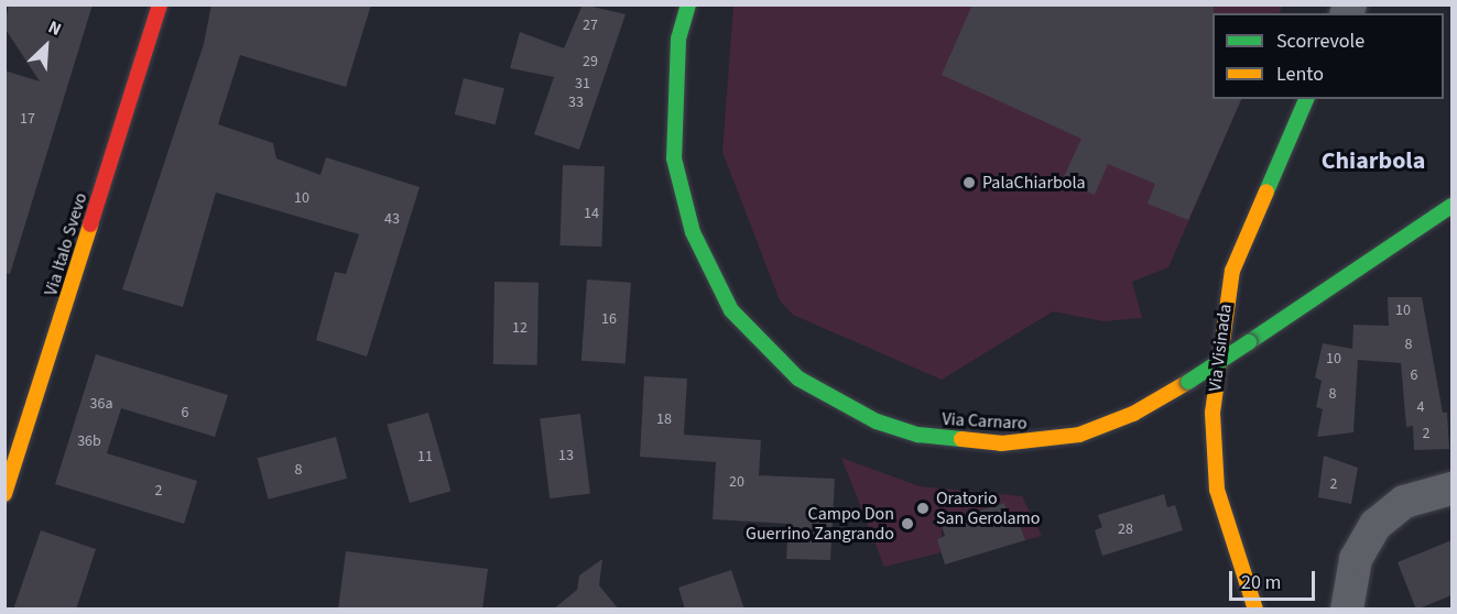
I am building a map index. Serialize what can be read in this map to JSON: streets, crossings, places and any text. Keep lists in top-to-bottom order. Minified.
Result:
{"streets":{"main road":["Via Italo Svevo","Via Visinada","Via Carnaro"]},"districts":["Chiarbola"],"places":["PalaChiarbola","Oratorio San Gerolamo","Campo Don Guerrino Zangrando"],"house_numbers":["27","29","31","33","17","10","14","43","10","16","12","8","10","6","8","36a","4","6","18","2","36b","13","11","8","20","2","2","28"],"legend":["Scorrevole","Lento"],"scale_bar":"20 m","north":"top right"}
